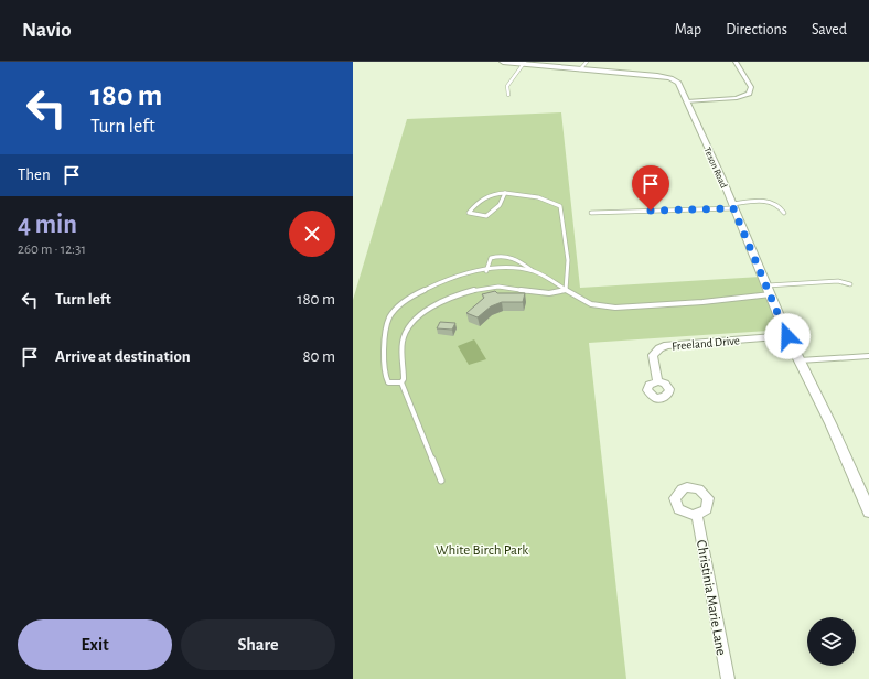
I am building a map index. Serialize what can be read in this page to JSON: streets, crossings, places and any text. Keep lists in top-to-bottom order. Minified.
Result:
{"streets":{"street":["Teson Road","Freeland Drive","Christinia Marie Lane"]},"crossings":[["Teson Road","Freeland Drive"]],"parks":["White Birch Park"],"page":{"header":"Navio","nav":["Map","Directions","Saved"],"turn":["180 m","Turn left"],"then":"Then","heading":["4 min","260 m · 12:31"],"list":[{"name":"Turn left","value":"180 m"},{"name":"Arrive at destination","value":"80 m"}],"buttons":["Exit","Share"]}}
